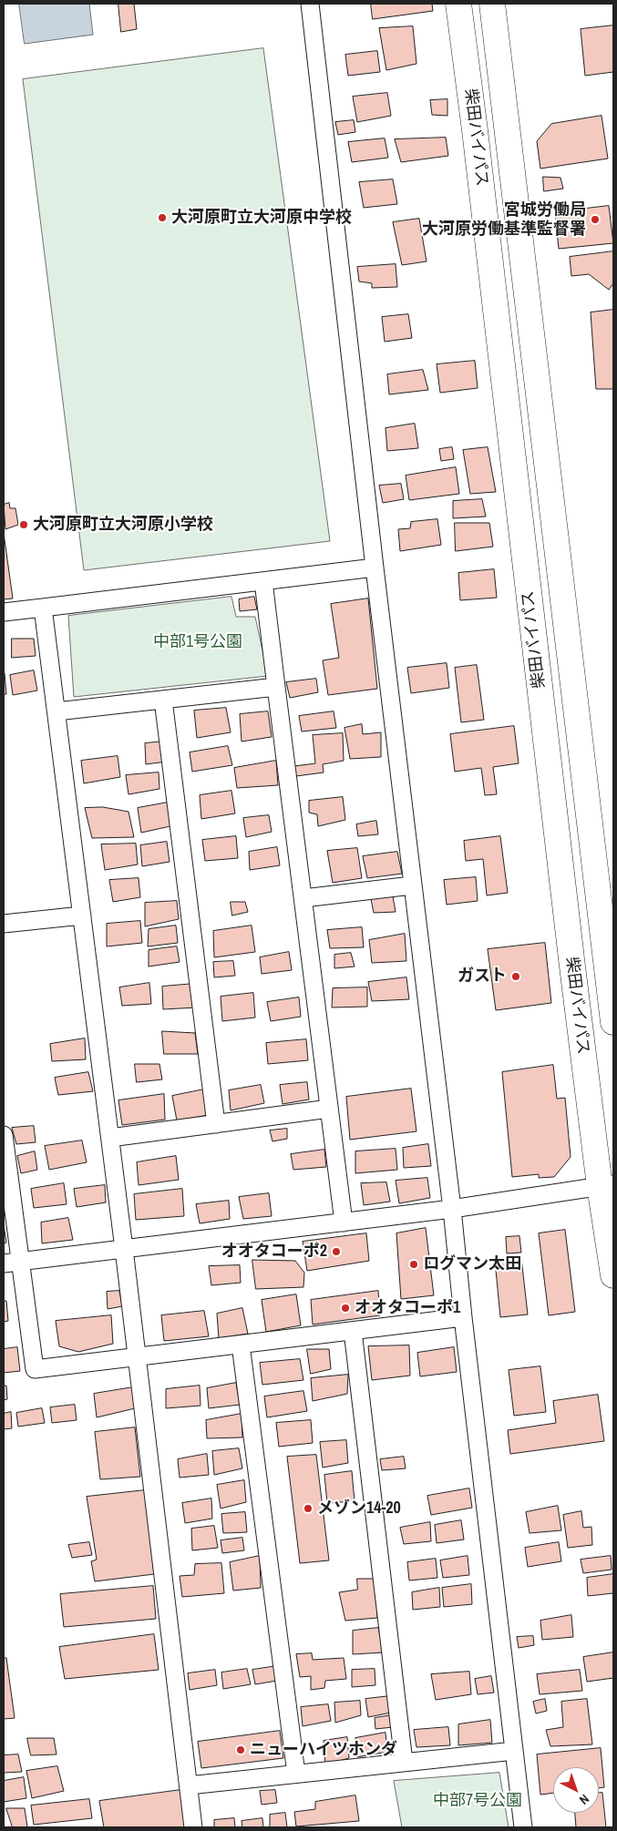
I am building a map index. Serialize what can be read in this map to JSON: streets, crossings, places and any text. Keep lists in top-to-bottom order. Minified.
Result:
{"streets":{"highway":["柴田バイパス"]},"parks":["中部1号公園","中部7号公園"],"places":["大河原町立大河原中学校","宮城労働局 大河原労働基準監督署","大河原町立大河原小学校","ガスト","オオタコーポ2","ログマン太田","オオタコーポ1","メゾン14-20","ニューハイツホンダ"],"north":"bottom right"}
